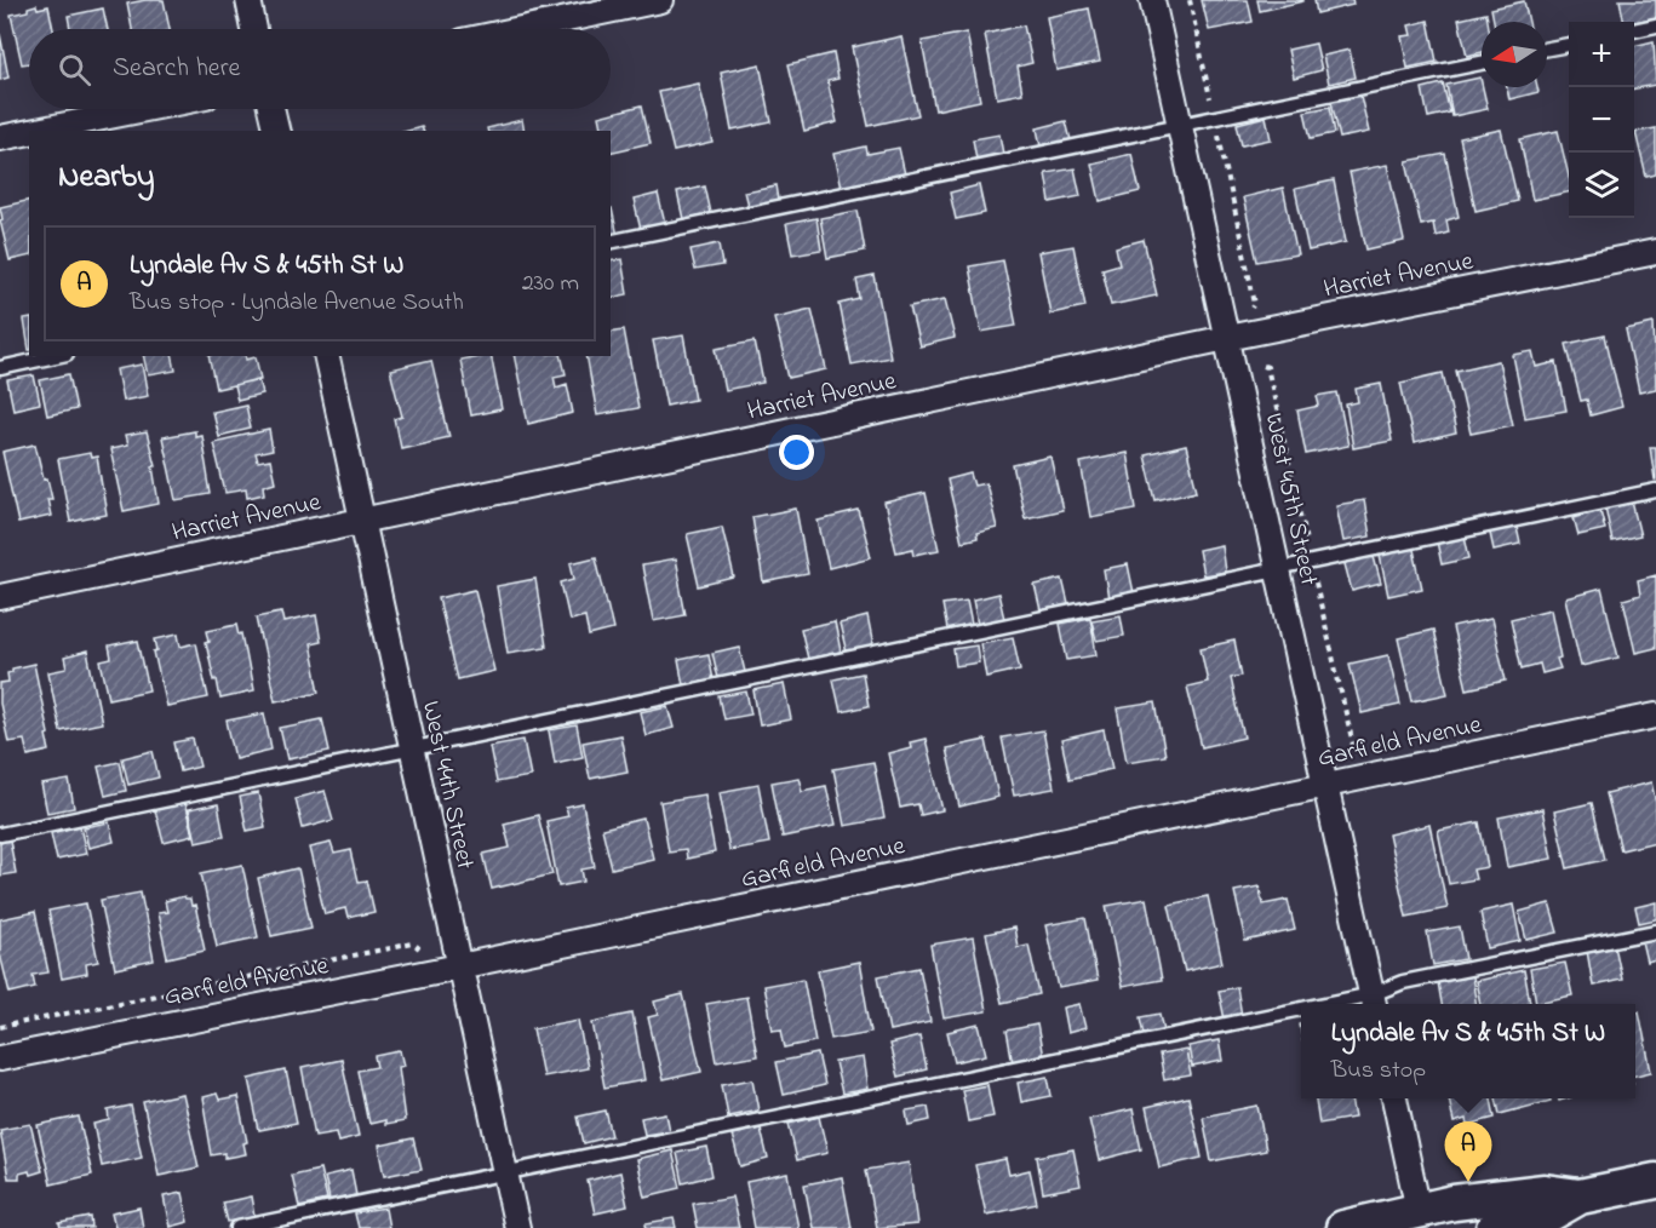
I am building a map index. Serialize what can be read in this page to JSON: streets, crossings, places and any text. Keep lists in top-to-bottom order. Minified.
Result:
{"streets":{"street":["Harriet Avenue","West 45th Street","Garfield Avenue","West 44th Street"]},"crossings":[["Harriet Avenue","West 45th Street"],["Harriet Avenue","West 44th Street"],["West 45th Street","Garfield Avenue"],["Garfield Avenue","West 44th Street"]],"north":"left","page":{"map_buttons":["+","−"],"search":"Search here","heading":"Nearby","list":[{"mark":"A","name":"Lyndale Av S & 45th St W","note":"Bus stop · Lyndale Avenue South","value":"230 m"}],"popup":["Lyndale Av S & 45th St W","Bus stop"],"pins":"A"}}
